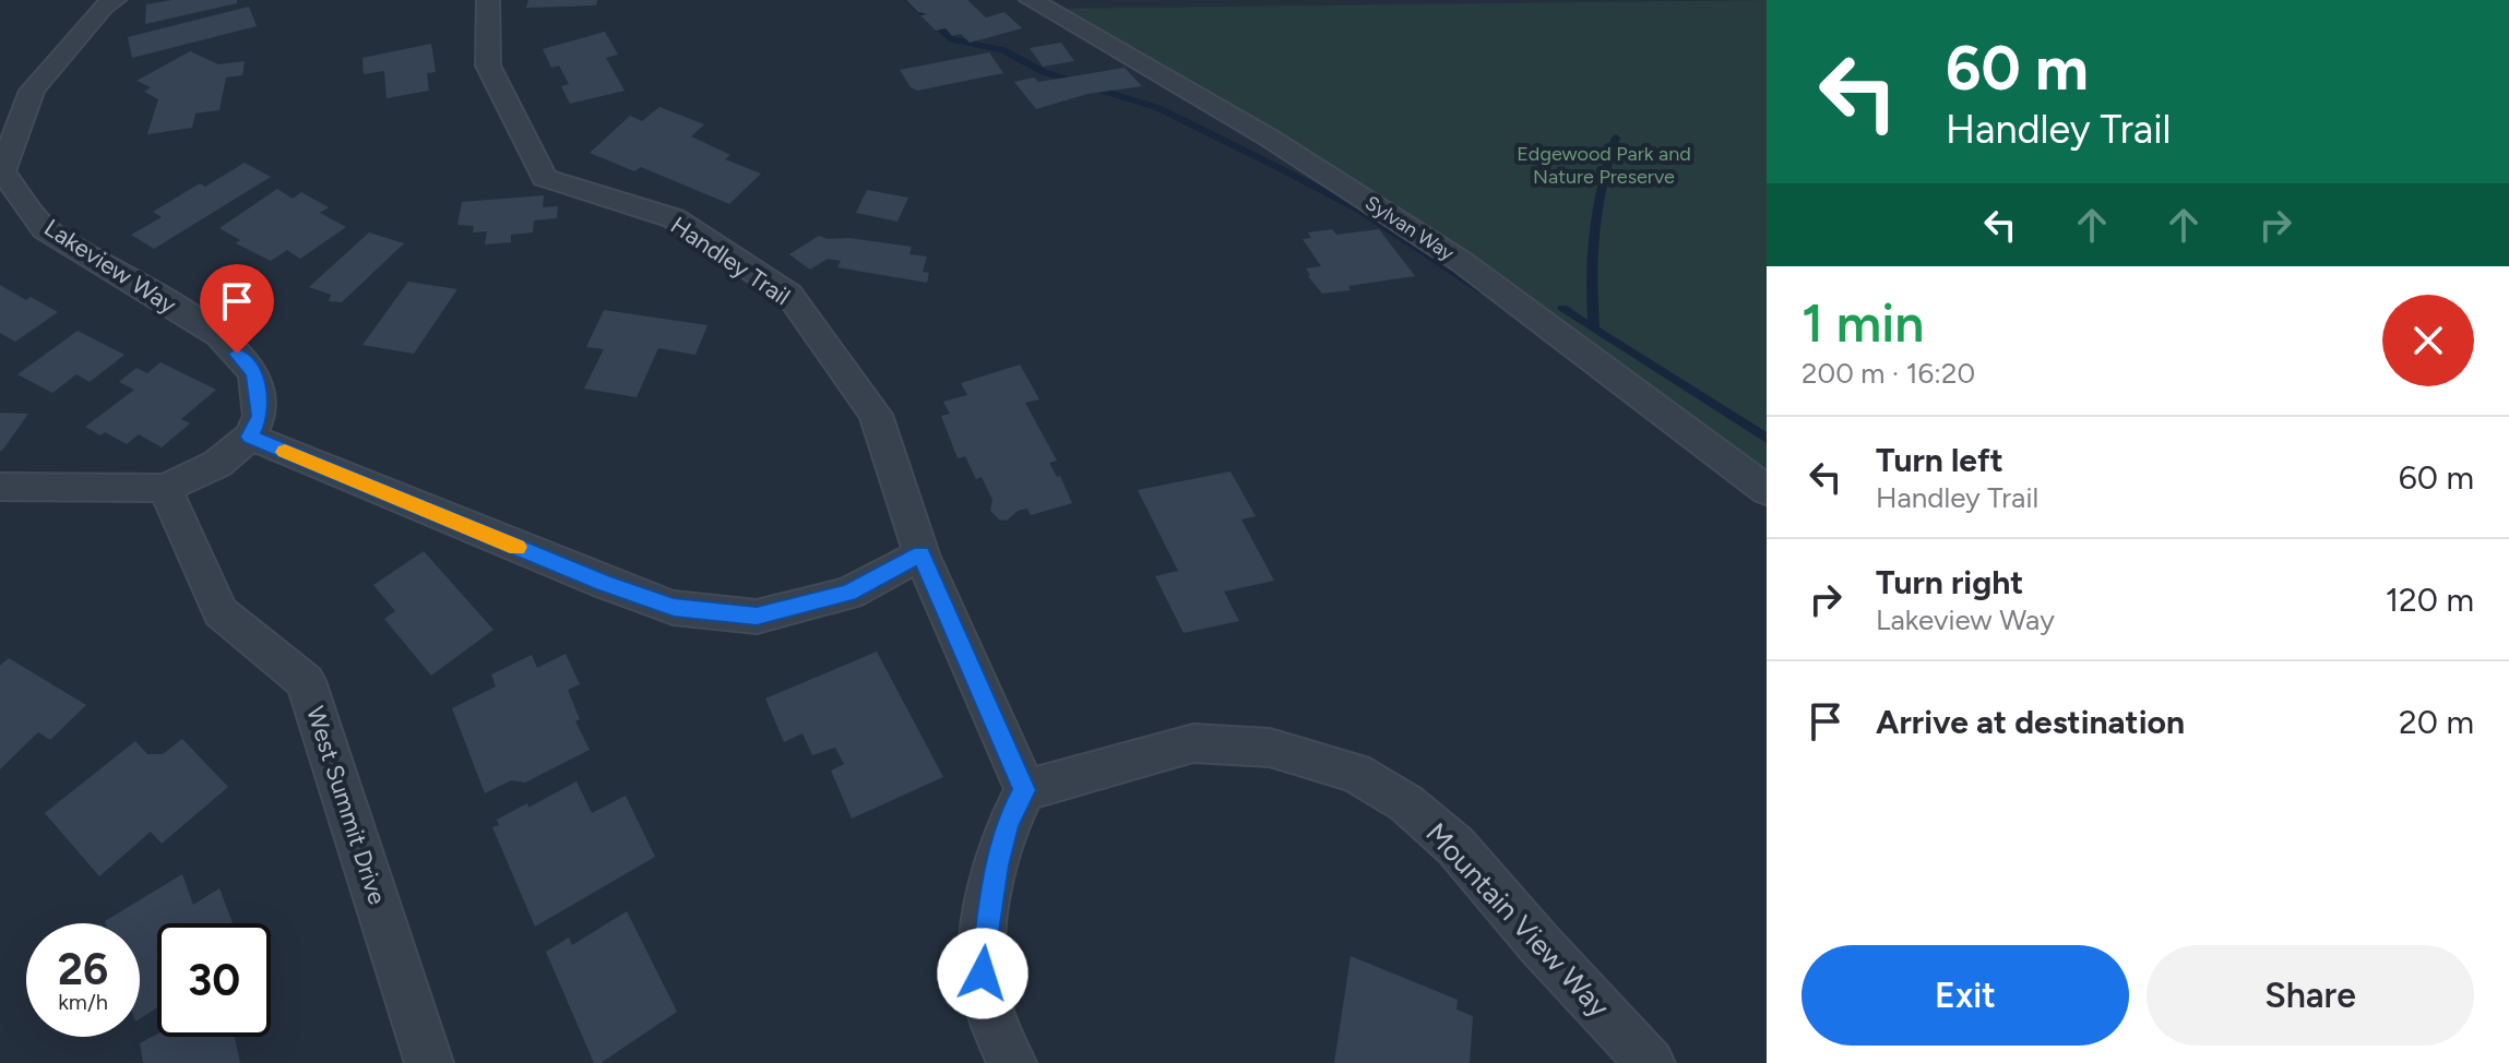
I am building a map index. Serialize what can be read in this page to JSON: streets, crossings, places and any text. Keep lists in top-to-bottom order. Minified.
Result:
{"streets":{"street":["Sylvan Way","Handley Trail","Lakeview Way","West Summit Drive","Mountain View Way"]},"parks":["Edgewood Park and Nature Preserve"],"page":{"turn":["60 m","Handley Trail"],"heading":["1 min","200 m · 16:20"],"list":[{"name":"Turn left","note":"Handley Trail","value":"60 m"},{"name":"Turn right","note":"Lakeview Way","value":"120 m"},{"name":"Arrive at destination","value":"20 m"}],"speed":"26 km/h","limit":"30","buttons":["Exit","Share"]}}
